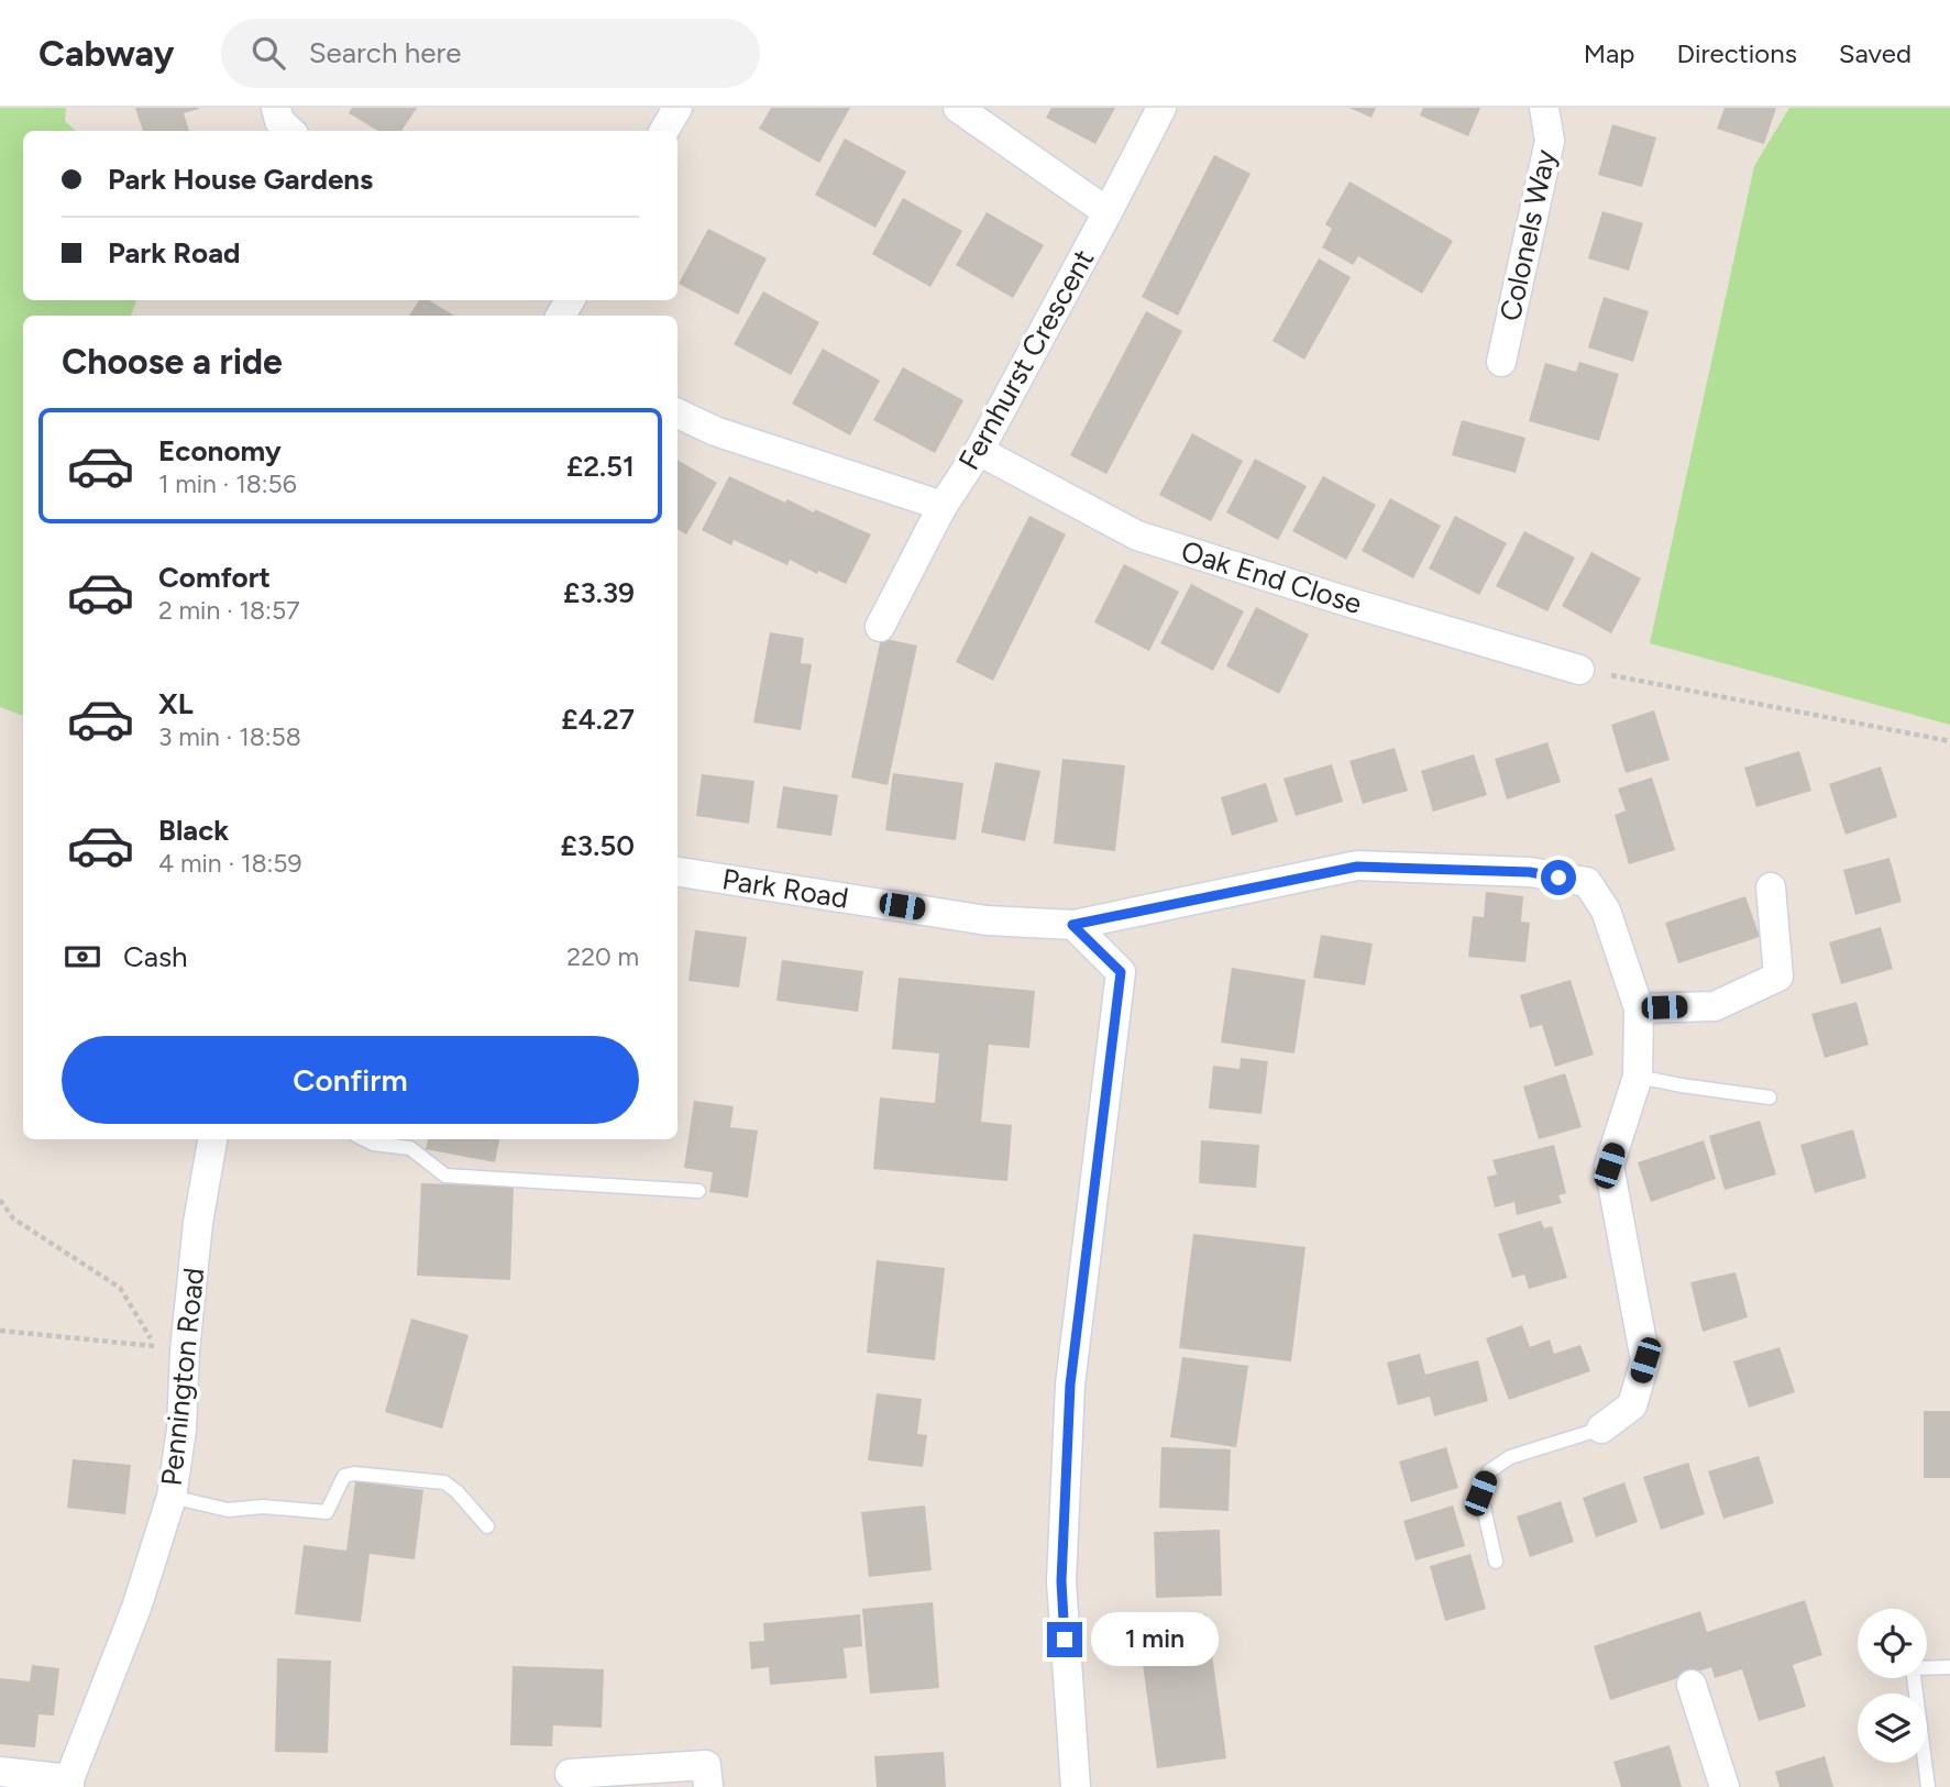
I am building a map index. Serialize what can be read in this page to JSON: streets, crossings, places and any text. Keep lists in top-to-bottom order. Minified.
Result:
{"streets":{"street":["Colonels Way","Fernhurst Crescent","Oak End Close","Park Road","Pennington Road"]},"crossings":[["Fernhurst Crescent","Oak End Close"]],"page":{"header":"Cabway","search":"Search here","nav":["Map","Directions","Saved"],"banner":["Park House Gardens","Park Road"],"heading":"Choose a ride","list":[{"name":"Economy","note":"1 min · 18:56","value":"£2.51"},{"name":"Comfort","note":"2 min · 18:57","value":"£3.39"},{"name":"XL","note":"3 min · 18:58","value":"£4.27"},{"name":"Black","note":"4 min · 18:59","value":"£3.50"}],"pay":["Cash","220 m"],"buttons":"Confirm","bubble":"1 min"}}
